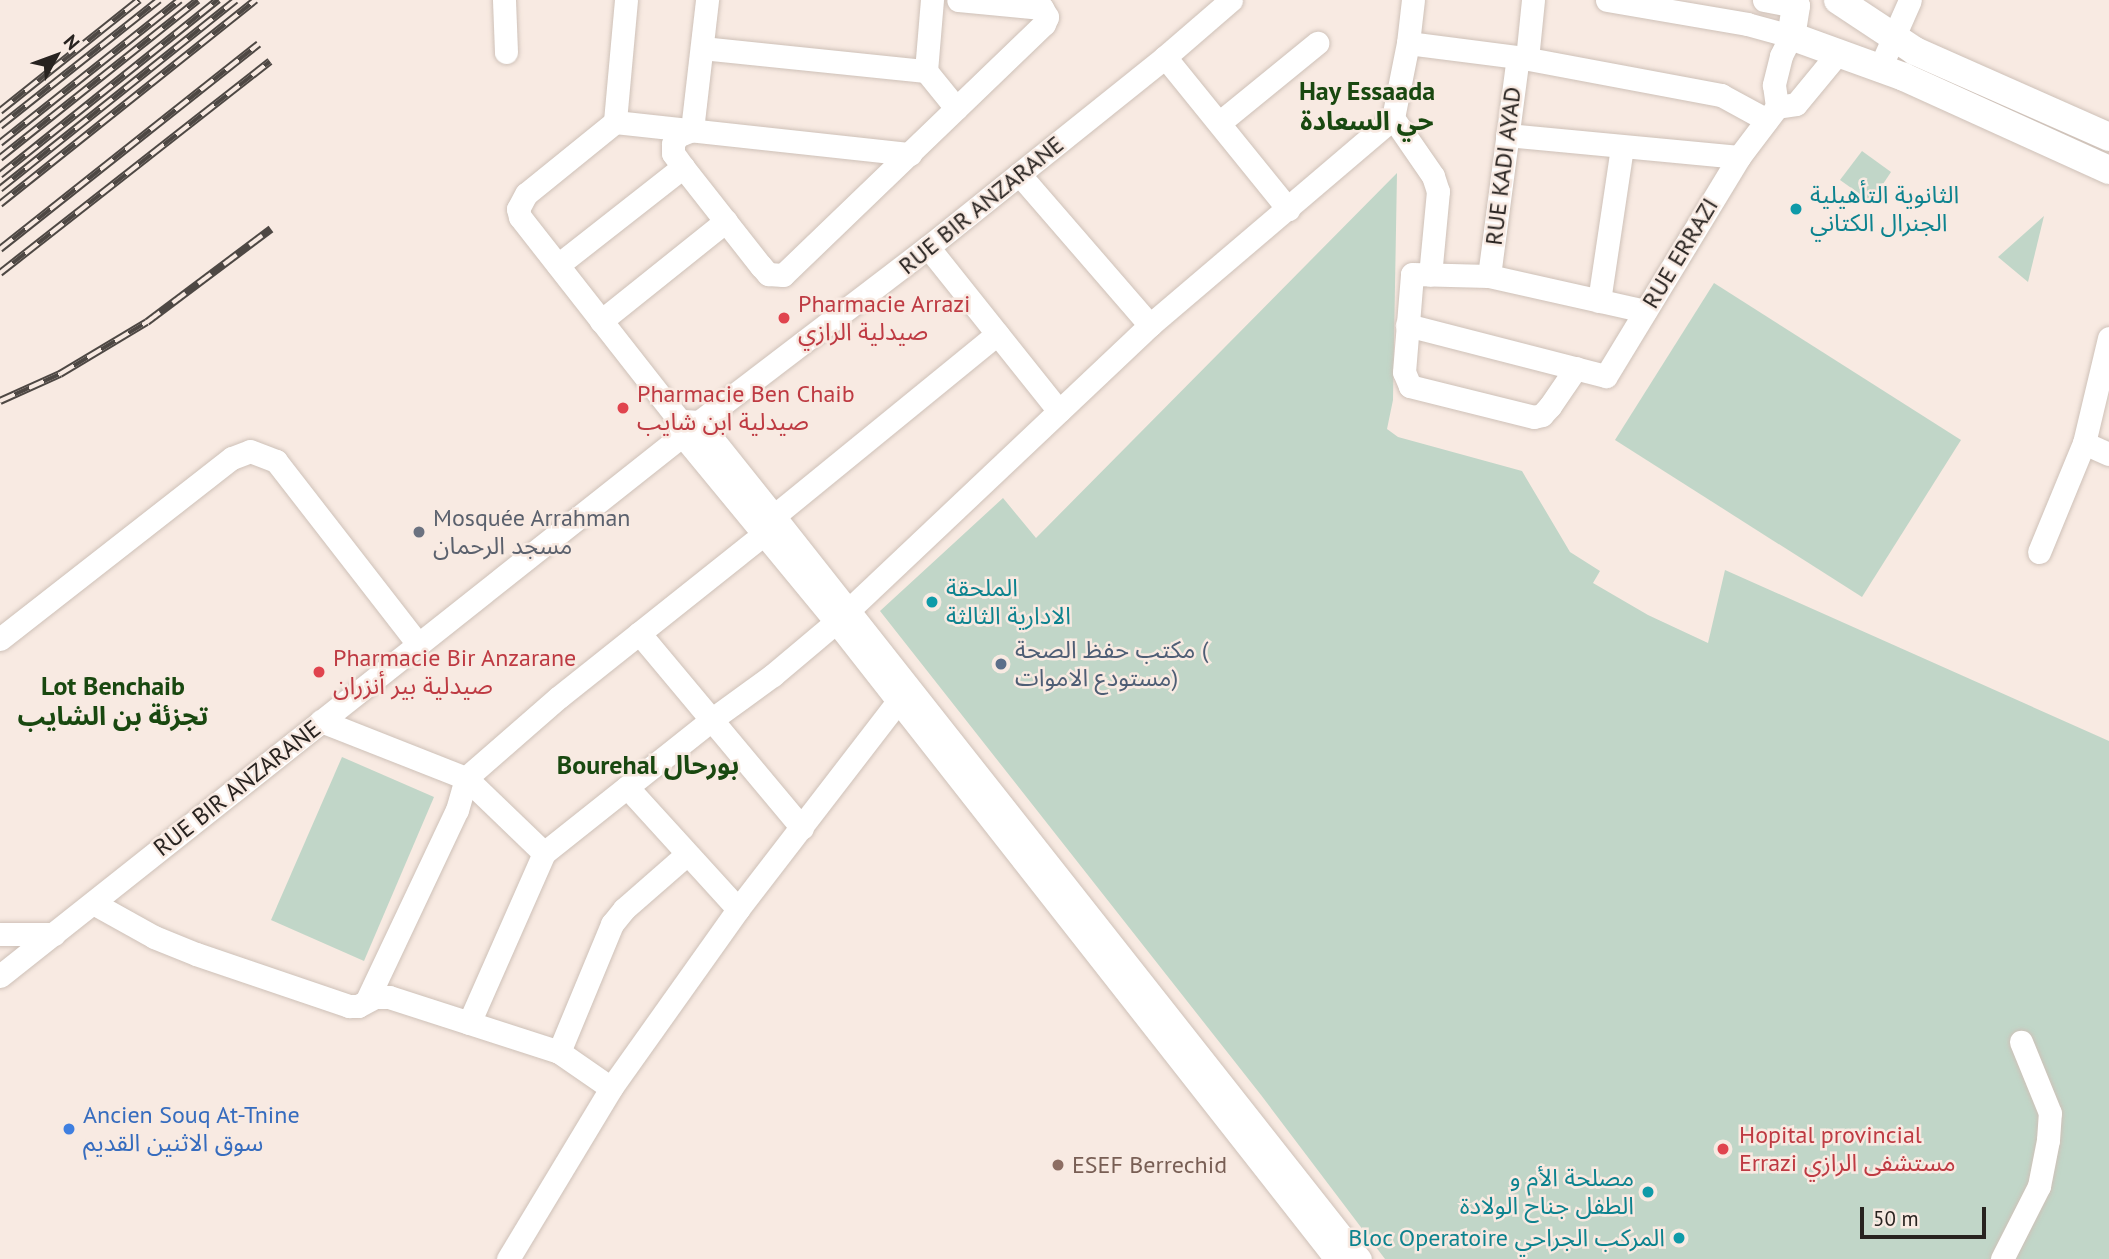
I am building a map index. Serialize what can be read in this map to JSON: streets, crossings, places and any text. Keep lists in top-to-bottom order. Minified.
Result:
{"streets":{"street":["RUE KADI AYAD","RUE BIR ANZARANE","RUE ERRAZI"]},"crossings":[["RUE KADI AYAD","RUE ERRAZI"]],"districts":["Hay Essaada حي السعادة","Lot Benchaib تجزئة بن الشايب","Bourehal بورحال"],"places":["الثانوية التأهيلية الجنرال الكتاني","Pharmacie Arrazi صيدلية الرازي","Pharmacie Ben Chaib صيدلية ابن شايب","Mosquée Arrahman مسجد الرحمان","الملحقة الادارية الثالثة","مكتب حفظ الصحة ( مستودع الاموات)","Pharmacie Bir Anzarane صيدلية بير أنزران","Ancien Souq At-Tnine سوق الاثنين القديم","Hopital provincial Errazi مستشفى الرازي","ESEF Berrechid","مصلحة الأم و الطفل جناح الولادة","Bloc Operatoire المركب الجراحي"],"scale_bar":"50 m","north":"top right"}
